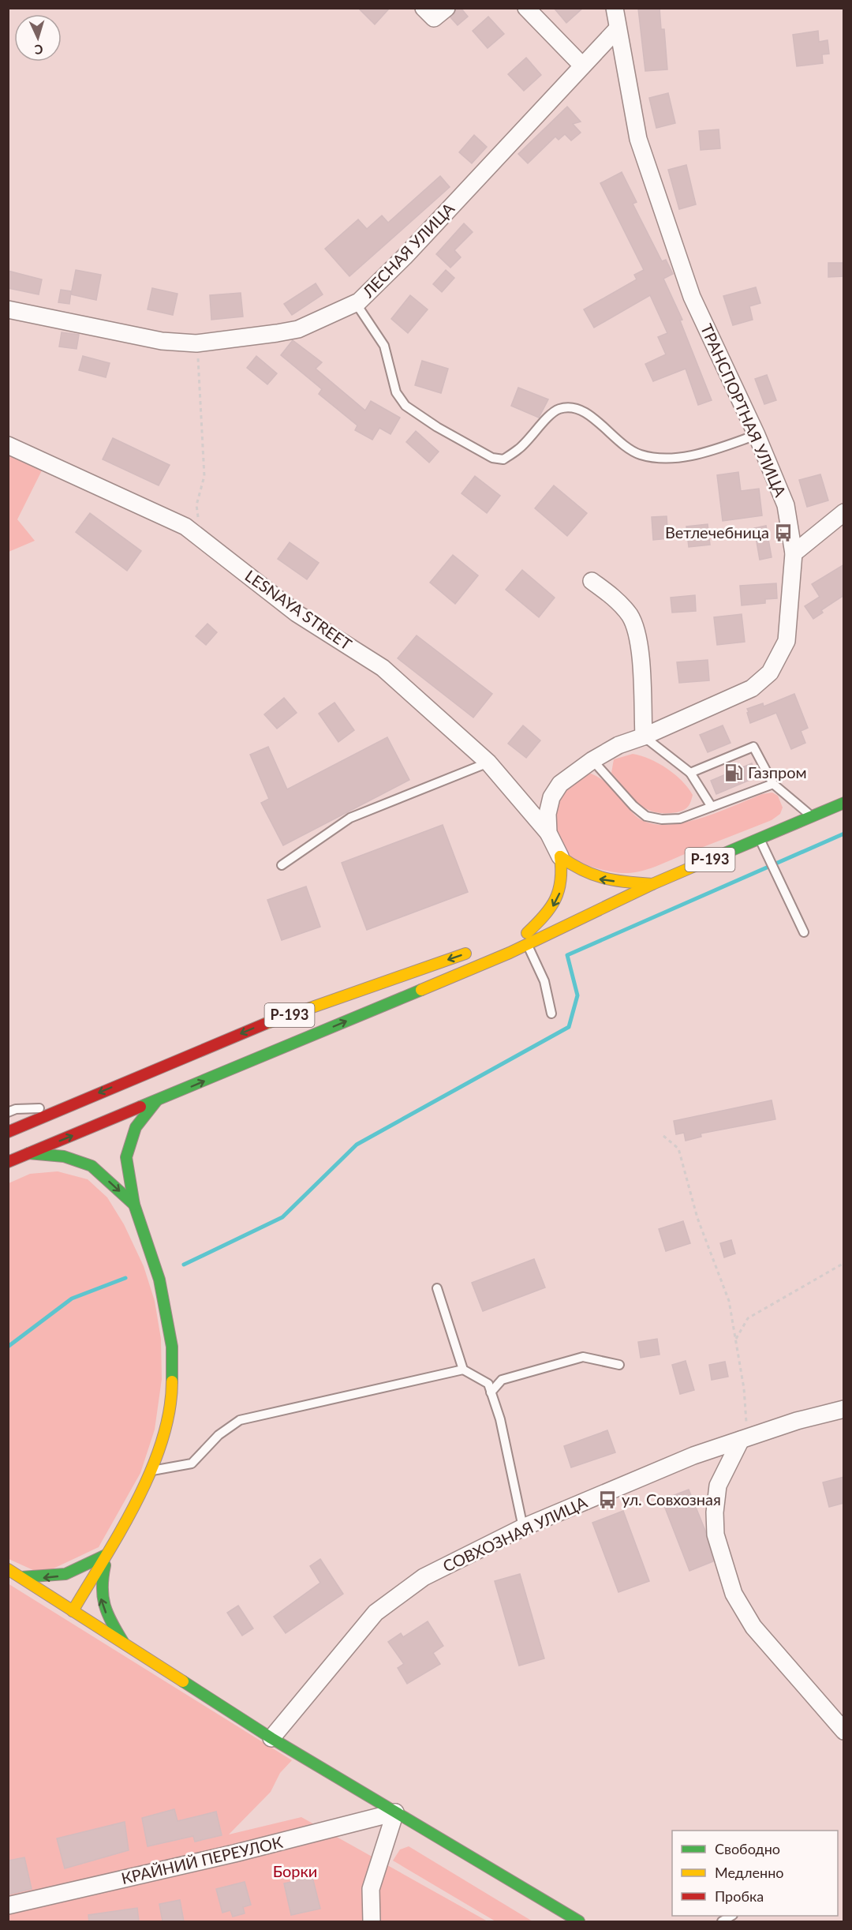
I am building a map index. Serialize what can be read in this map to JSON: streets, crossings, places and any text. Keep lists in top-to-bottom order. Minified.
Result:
{"streets":{"main road":["Р-193"],"street":["ЛЕСНАЯ УЛИЦА","ТРАНСПОРТНАЯ УЛИЦА","LESNAYA STREET","СОВХОЗНАЯ УЛИЦА","КРАЙНИЙ ПЕРЕУЛОК"]},"crossings":[["ЛЕСНАЯ УЛИЦА","ТРАНСПОРТНАЯ УЛИЦА"],["ТРАНСПОРТНАЯ УЛИЦА","LESNAYA STREET"]],"parks":["Борки"],"places":{"bus stop":["Ветлечебница","ул. Совхозная"],"fuel station":["Газпром"]},"legend":["Свободно","Медленно","Пробка"],"north":"bottom"}
